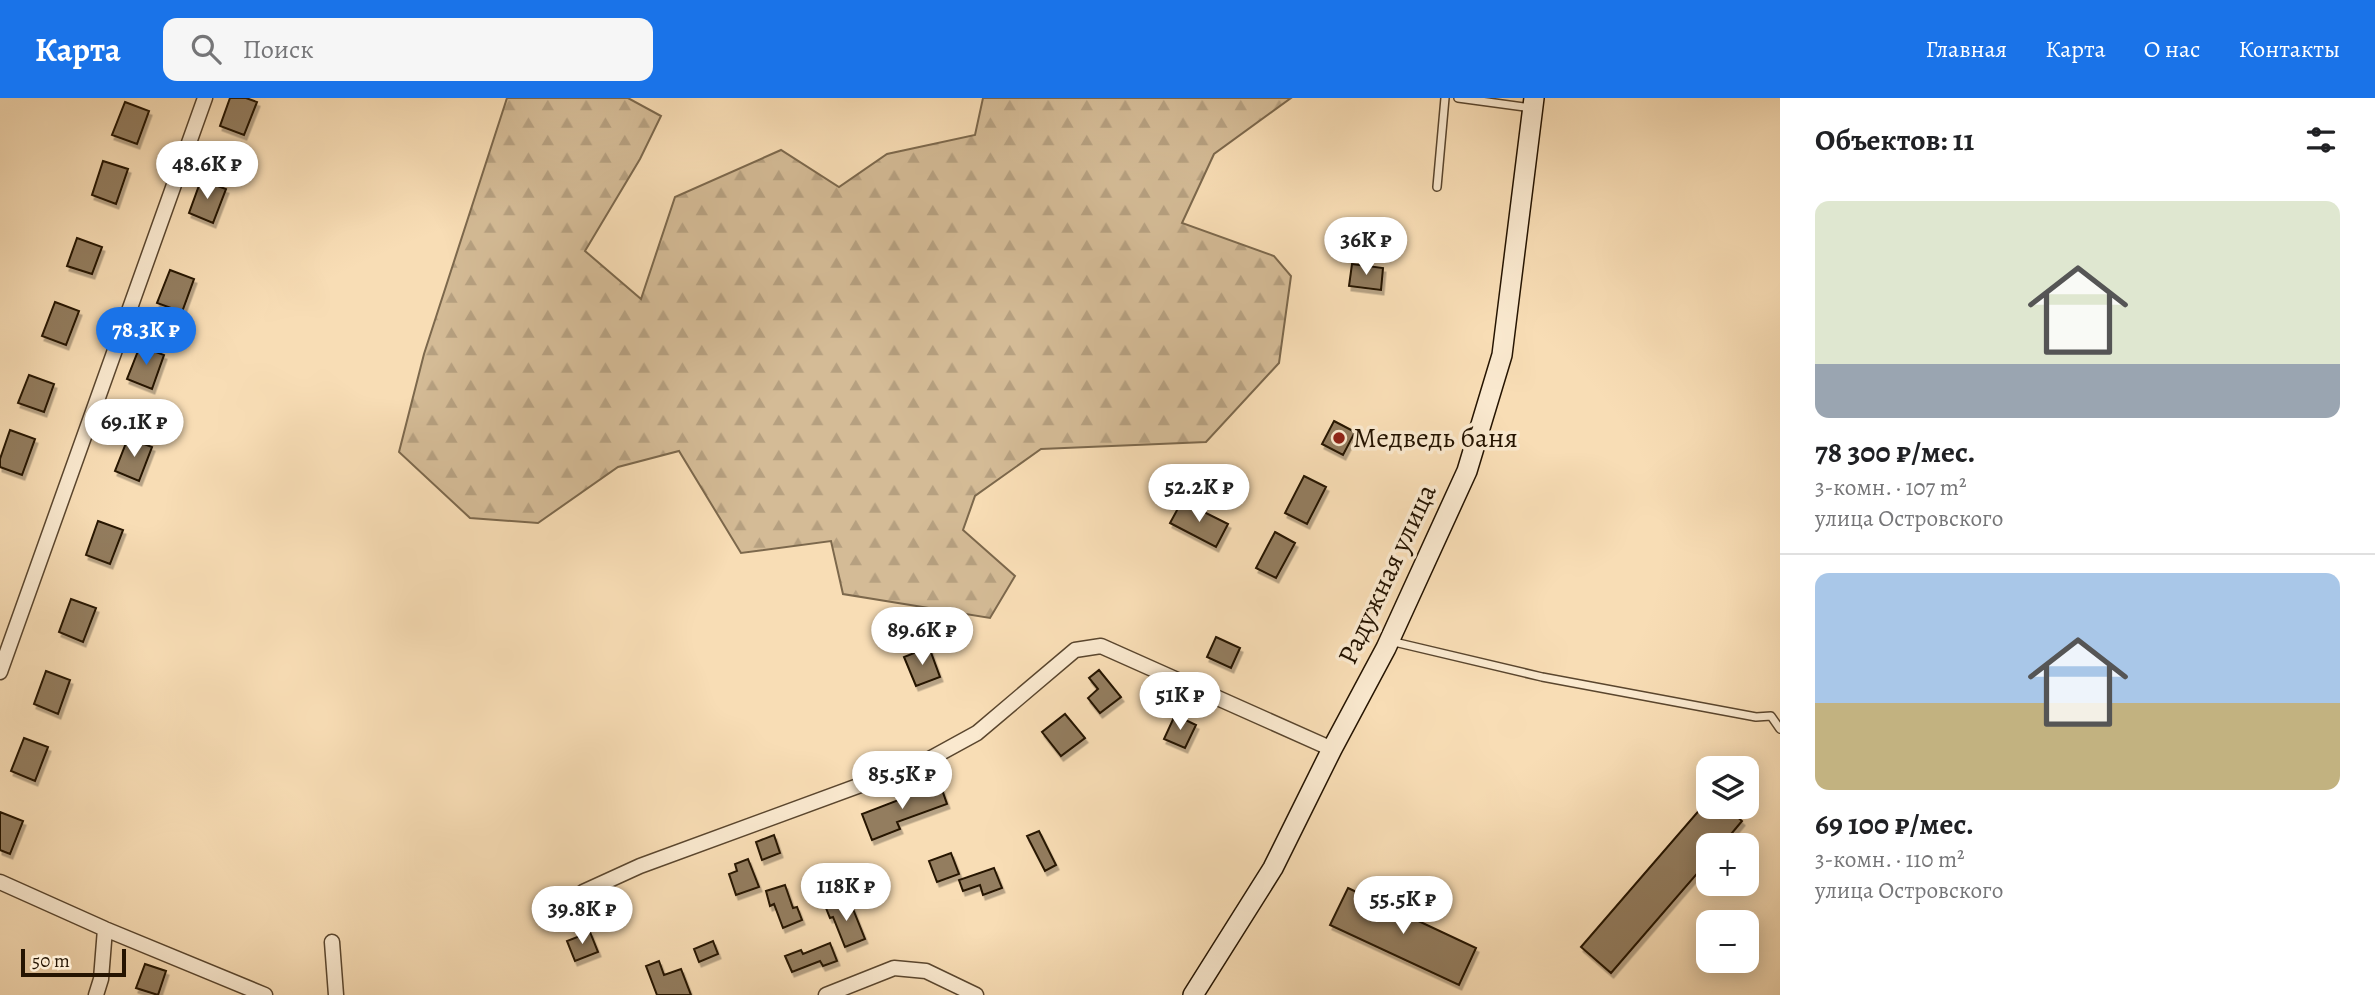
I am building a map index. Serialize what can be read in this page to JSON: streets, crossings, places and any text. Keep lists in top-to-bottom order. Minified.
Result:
{"streets":{"street":["Радужная улица"]},"places":["Медведь баня"],"scale_bar":"50 m","page":{"header":"Карта","search":"Поиск","nav":["Главная","Карта","О нас","Контакты"],"heading":"Объектов: 11","price":["48.6K ₽","36K ₽","78.3K ₽","69.1K ₽","52.2K ₽","89.6K ₽","51K ₽","85.5K ₽","118K ₽","55.5K ₽","39.8K ₽"],"list":[{"name":"78 300 ₽/мес.","note":"3-комн. · 107 m² · улица Островского"},{"name":"69 100 ₽/мес.","note":"3-комн. · 110 m² · улица Островского"}],"map_buttons":["+","−"],"scale":"50 m"}}
